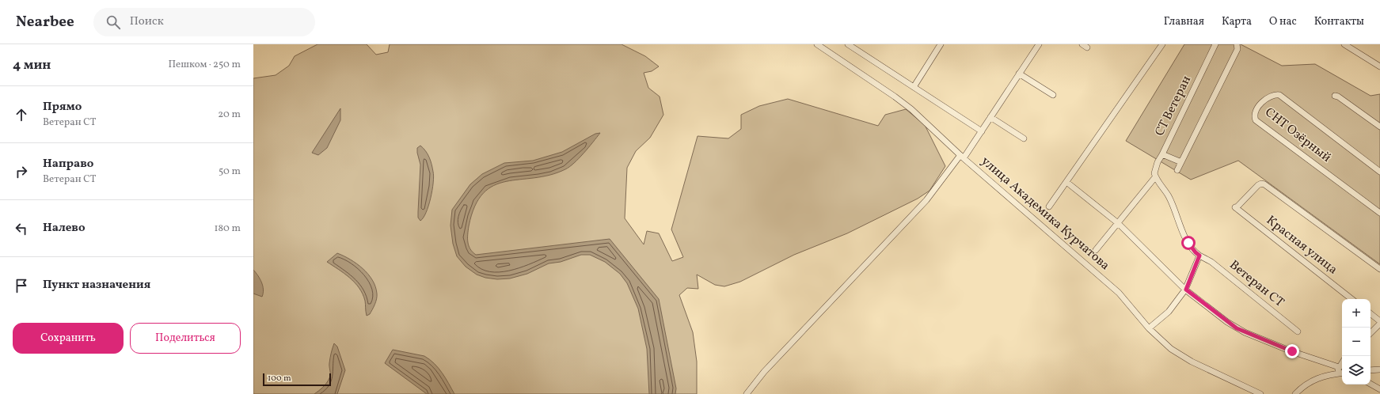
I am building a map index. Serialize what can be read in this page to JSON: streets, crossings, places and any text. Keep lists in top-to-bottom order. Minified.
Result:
{"streets":{"street":["СТ Ветеран","СНТ Озёрный","улица Академика Курчатова","Красная улица","Ветеран СТ"]},"crossings":[["СТ Ветеран","Ветеран СТ"]],"scale_bar":"100 m","page":{"header":"Nearbee","search":"Поиск","nav":["Главная","Карта","О нас","Контакты"],"heading":["4 мин","Пешком · 250 m"],"list":[["Прямо","Ветеран СТ","20 m"],["Направо","Ветеран СТ","50 m"],["Налево","180 m"],"Пункт назначения"],"map_buttons":["+","−"],"buttons":["Сохранить","Поделиться"],"scale":"100 m"}}
